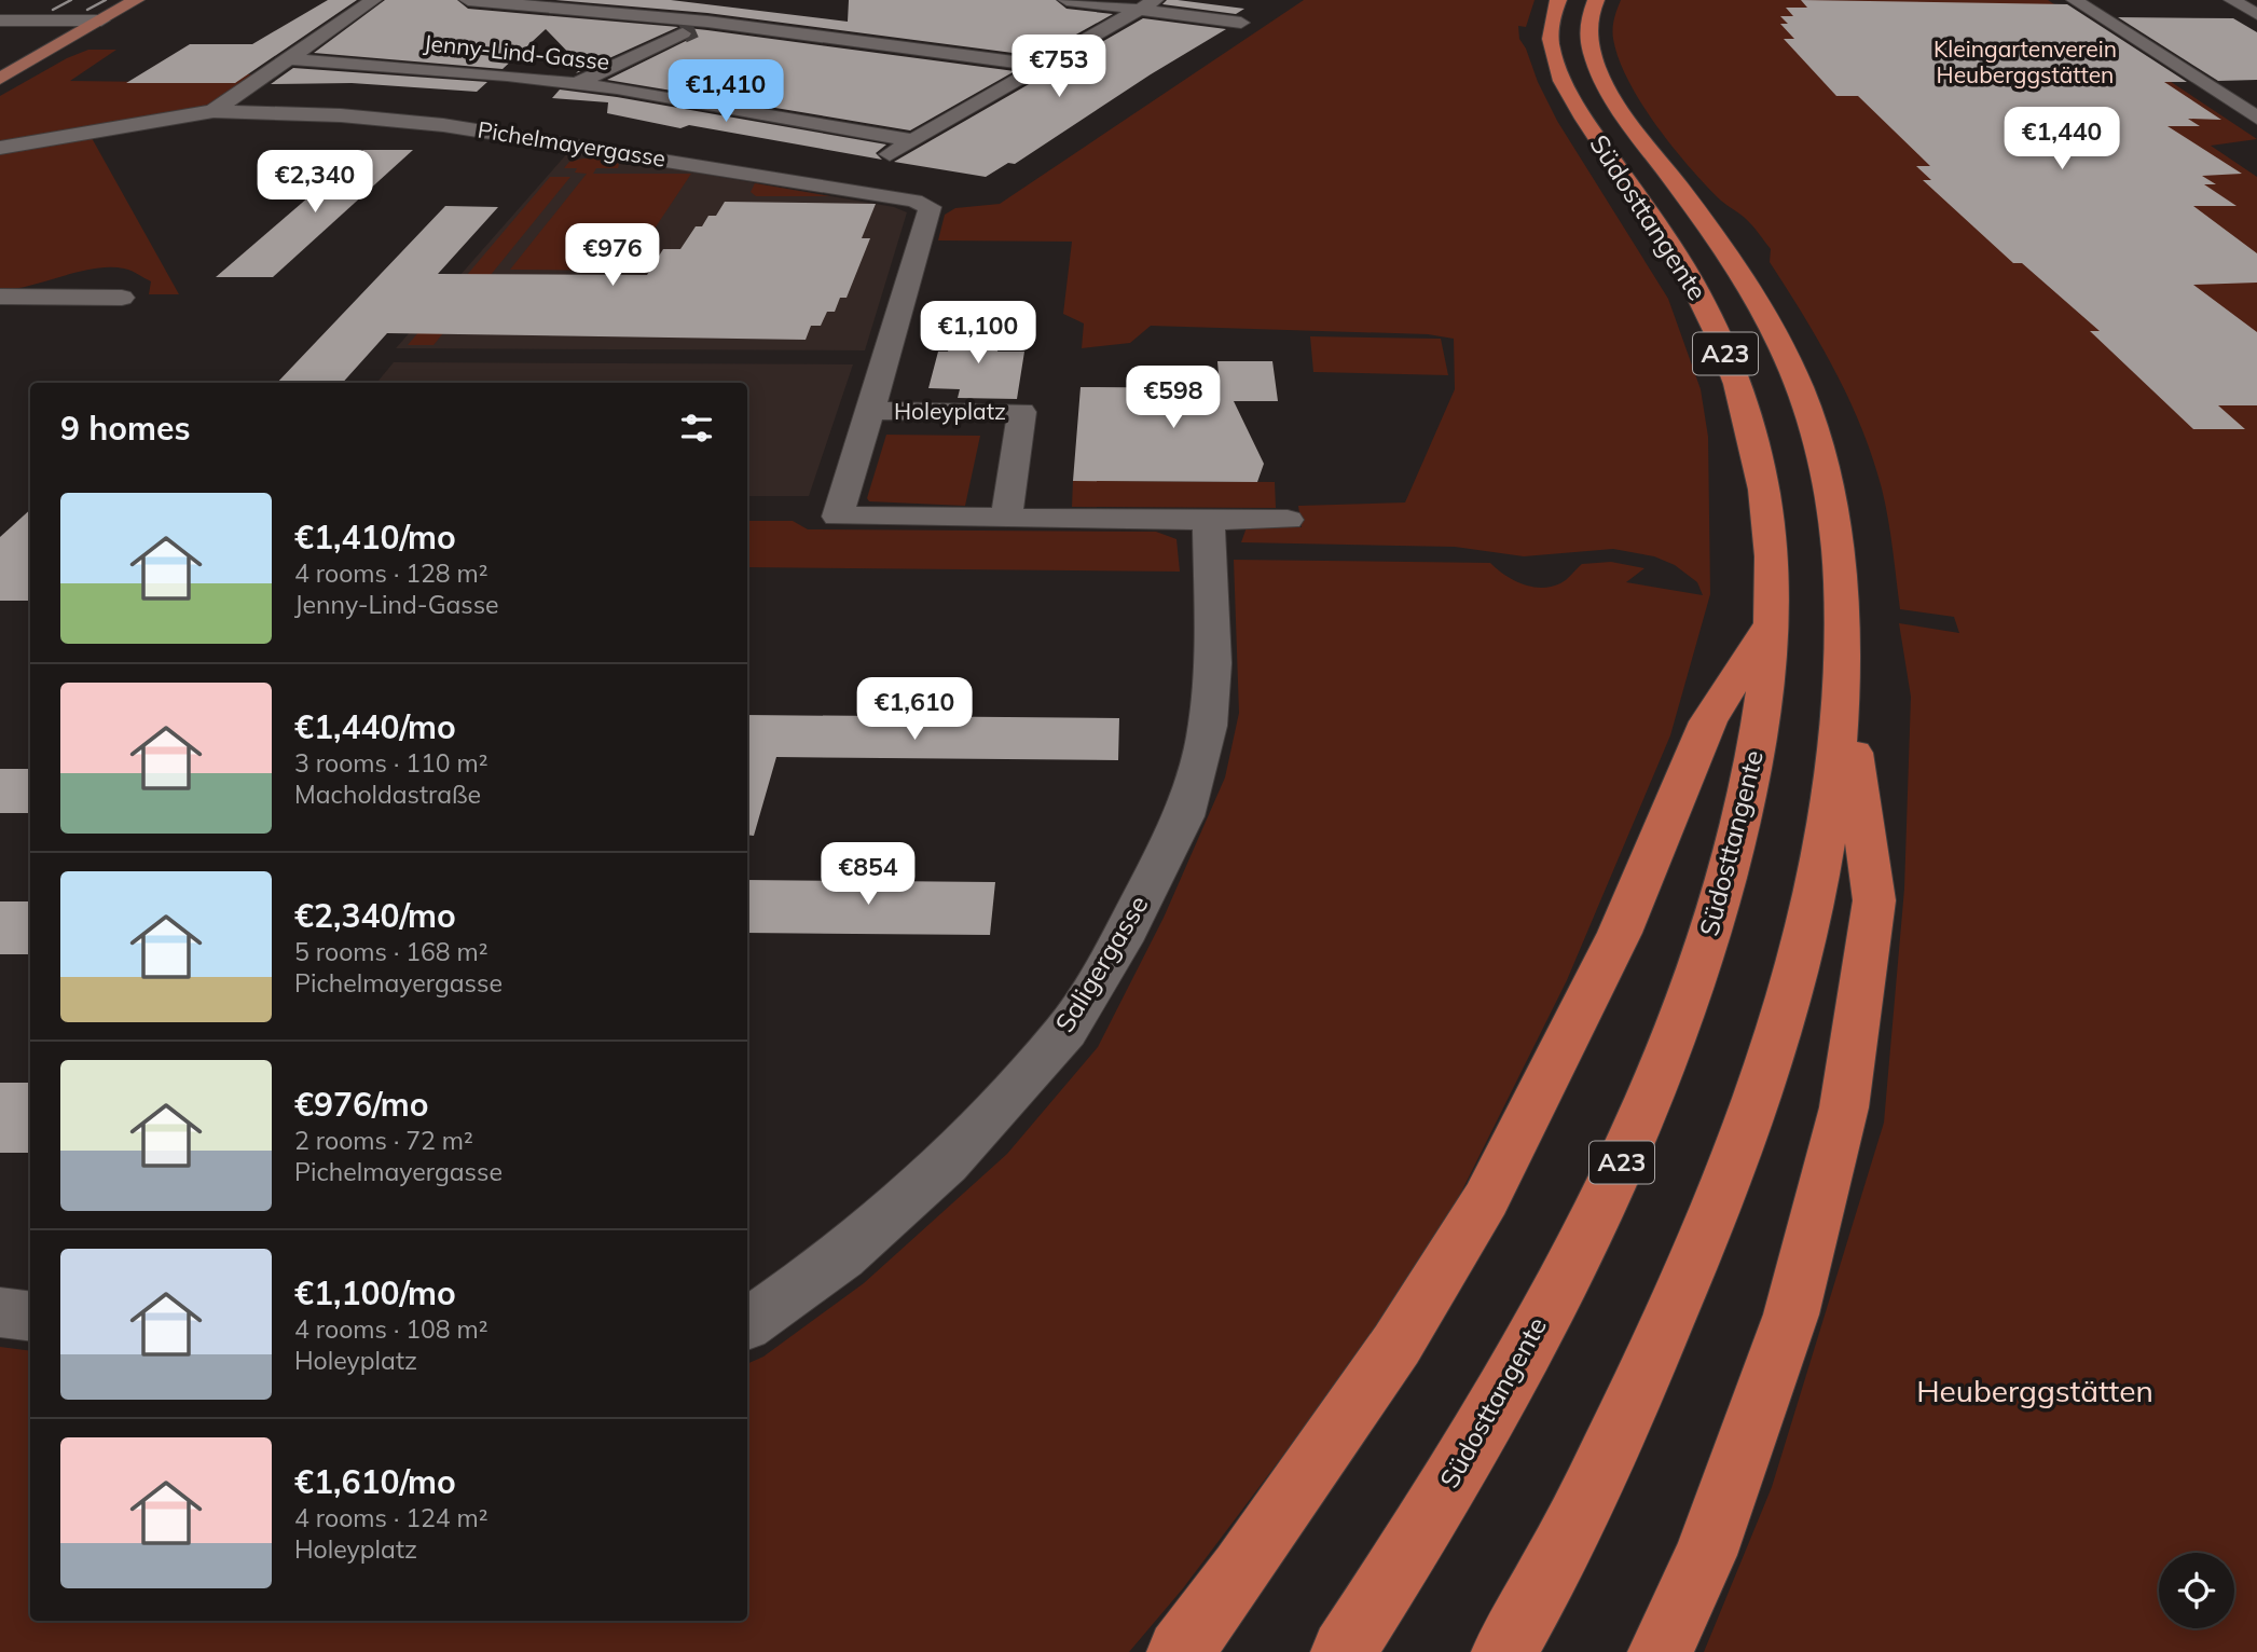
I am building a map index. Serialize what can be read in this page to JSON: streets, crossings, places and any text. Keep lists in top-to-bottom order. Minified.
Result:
{"streets":{"highway":["Südosttangente","A23"],"street":["Jenny-Lind-Gasse","Pichelmayergasse","Holeyplatz","Saligergasse"]},"crossings":[["Pichelmayergasse","Holeyplatz"]],"parks":["Kleingartenverein Heuberggstätten","Heuberggstätten"],"page":{"price":["€753","€1,410","€1,440","€2,340","€976","€1,100","€598","€1,610","€854"],"heading":"9 homes","list":[{"name":"€1,410/mo","note":"4 rooms · 128 m² · Jenny-Lind-Gasse"},{"name":"€1,440/mo","note":"3 rooms · 110 m² · Macholdastraße"},{"name":"€2,340/mo","note":"5 rooms · 168 m² · Pichelmayergasse"},{"name":"€976/mo","note":"2 rooms · 72 m² · Pichelmayergasse"},{"name":"€1,100/mo","note":"4 rooms · 108 m² · Holeyplatz"},{"name":"€1,610/mo","note":"4 rooms · 124 m² · Holeyplatz"}]}}
